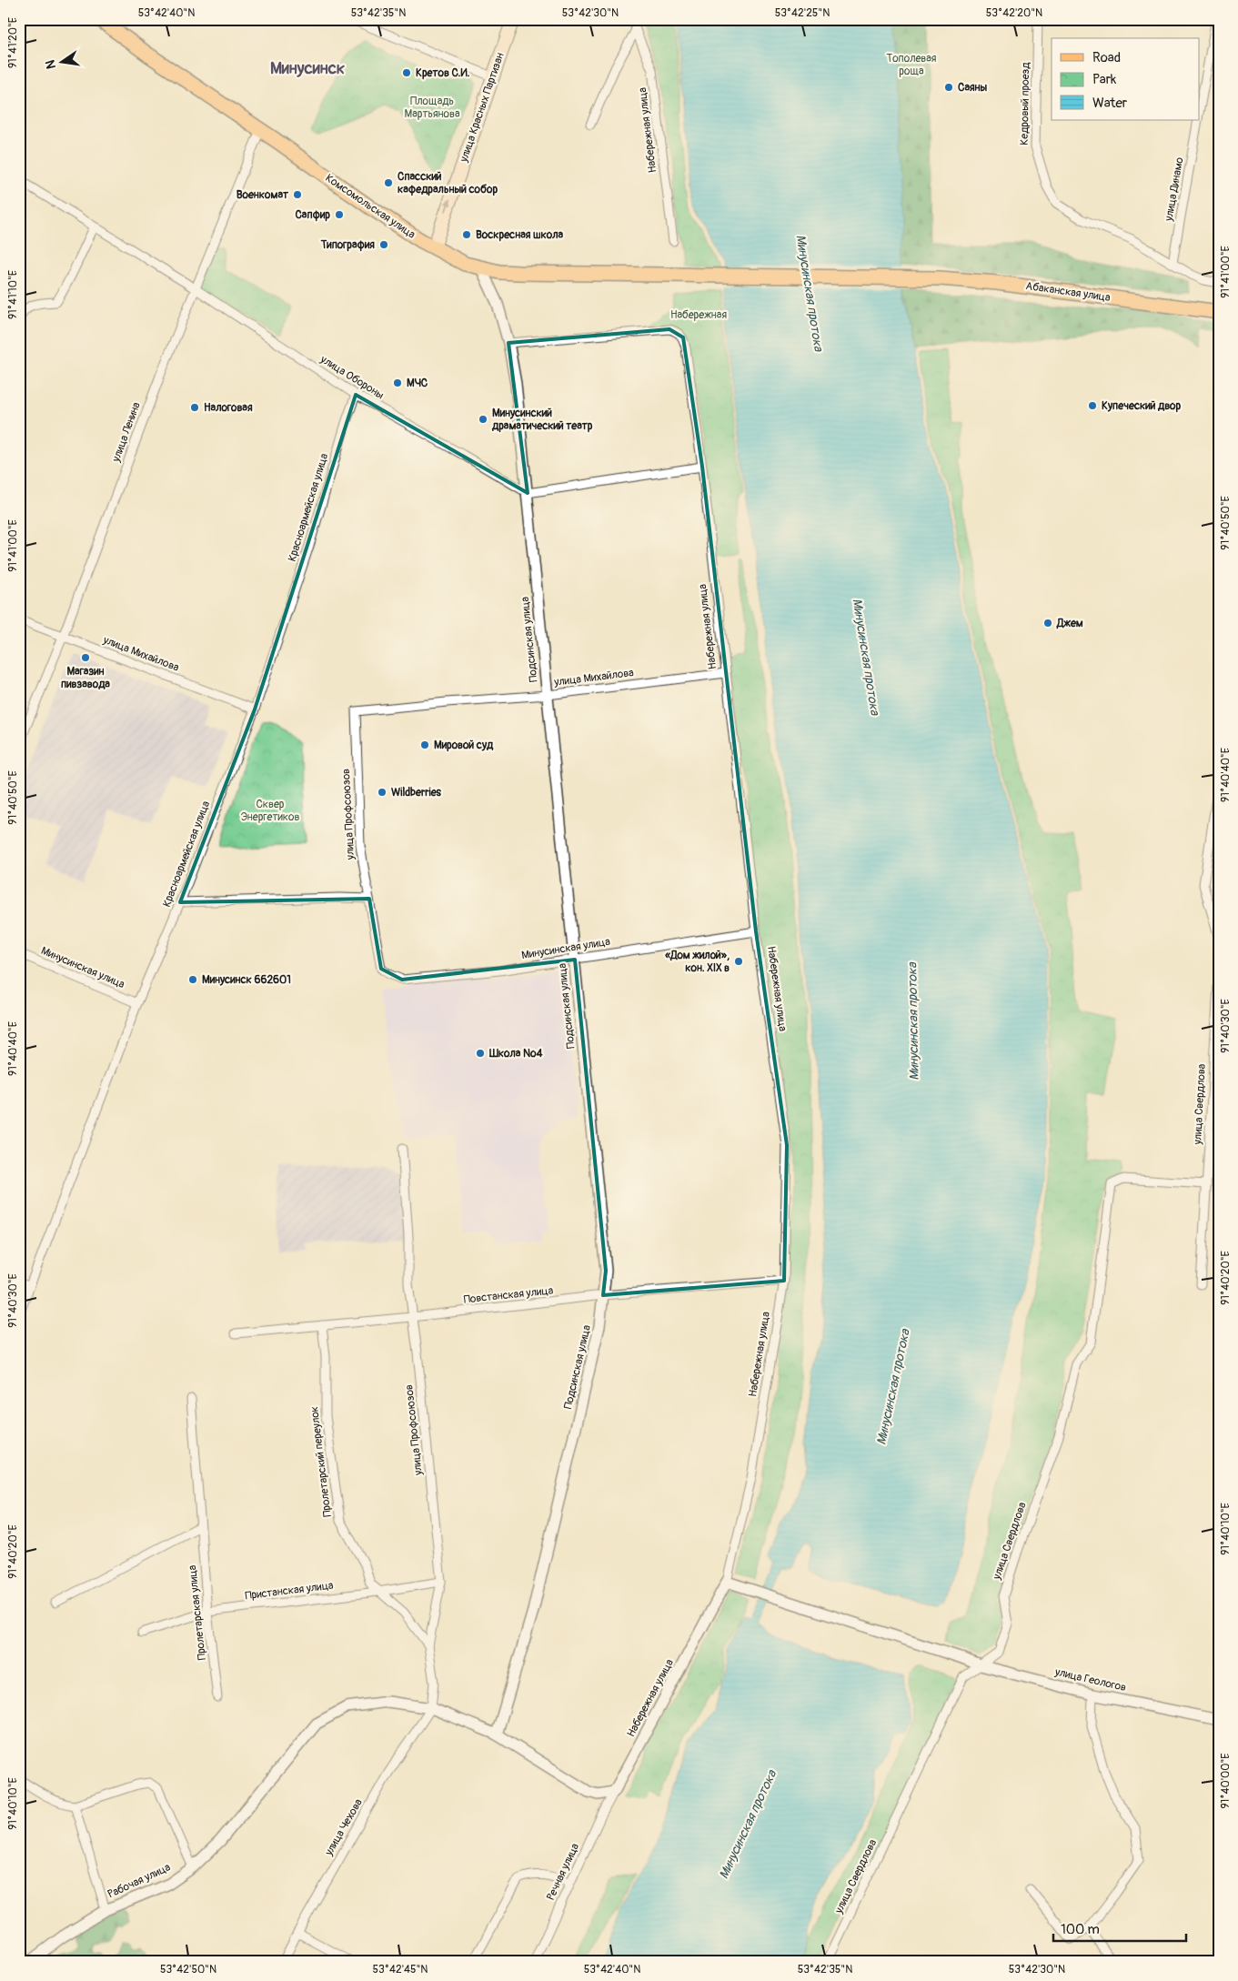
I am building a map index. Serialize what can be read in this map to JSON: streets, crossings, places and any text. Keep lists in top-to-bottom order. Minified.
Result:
{"streets":{"main road":["улица Красных Партизан","Комсомольская улица","Абаканская улица"],"street":["Кедровый проезд","Набережная улица","улица Динамо","улица Обороны","улица Ленина","Красноармейская улица","Подсинская улица","улица Михайлова","улица Профсоюзов","Минусинская улица","улица Свердлова","Повстанская улица","Пролетарский переулок","Пристанская улица","Пролетарская улица","улица Геологов","улица Чехова","Речная улица","Рабочая улица"]},"crossings":[["Кедровый проезд","улица Динамо"],["улица Красных Партизан","Комсомольская улица"],["Набережная улица","Подсинская улица"],["Набережная улица","улица Михайлова"],["Набережная улица","Минусинская улица"],["Набережная улица","Повстанская улица"],["Набережная улица","улица Геологов"],["Набережная улица","Речная улица"],["Комсомольская улица","Абаканская улица"],["Комсомольская улица","улица Ленина"],["Комсомольская улица","Подсинская улица"],["улица Обороны","улица Ленина"],["улица Обороны","Красноармейская улица"],["улица Обороны","Подсинская улица"],["улица Ленина","улица Михайлова"],["Красноармейская улица","улица Михайлова"],["Красноармейская улица","Минусинская улица"],["Подсинская улица","улица Михайлова"],["Подсинская улица","Минусинская улица"],["Подсинская улица","Повстанская улица"],["улица Михайлова","улица Профсоюзов"],["улица Профсоюзов","Минусинская улица"],["улица Профсоюзов","Повстанская улица"],["улица Профсоюзов","Пролетарский переулок"],["улица Профсоюзов","Пристанская улица"],["улица Профсоюзов","улица Чехова"],["улица Профсоюзов","Рабочая улица"],["улица Свердлова","улица Геологов"],["Повстанская улица","Пролетарский переулок"],["Пролетарский переулок","Пристанская улица"],["Пристанская улица","Пролетарская улица"],["улица Чехова","Рабочая улица"]],"one_way":["улица Красных Партизан"],"districts":["Минусинск"],"water":["Минусинская протока"],"parks":["Тополевая роща","Площадь Мартьянова","Набережная","Сквер Энергетиков"],"places":["Кретов С.И.","Саяны","Спасский кафедральный собор","Военкомат","Сапфир","Воскресная школа","Типография","МЧС","Купеческий двор","Налоговая","Минусинский драматический театр","Джем","Магазин пивзавода","Мировой суд","Wildberries","«Дом жилой», кон. ХIХ в","Минусинск 662601","Школа №4"],"legend":["Road","Park","Water"],"scale_bar":"100 m","north":"left","coordinates":["53°42'40\"N","53°42'35\"N","53°42'30\"N","53°42'25\"N","53°42'20\"N","91°41'20\"E","91°41'00\"E","91°41'10\"E","91°40'50\"E","91°40'40\"E","91°40'30\"E","91°40'20\"E","91°40'10\"E","91°40'00\"E","53°42'50\"N","53°42'45\"N"]}
